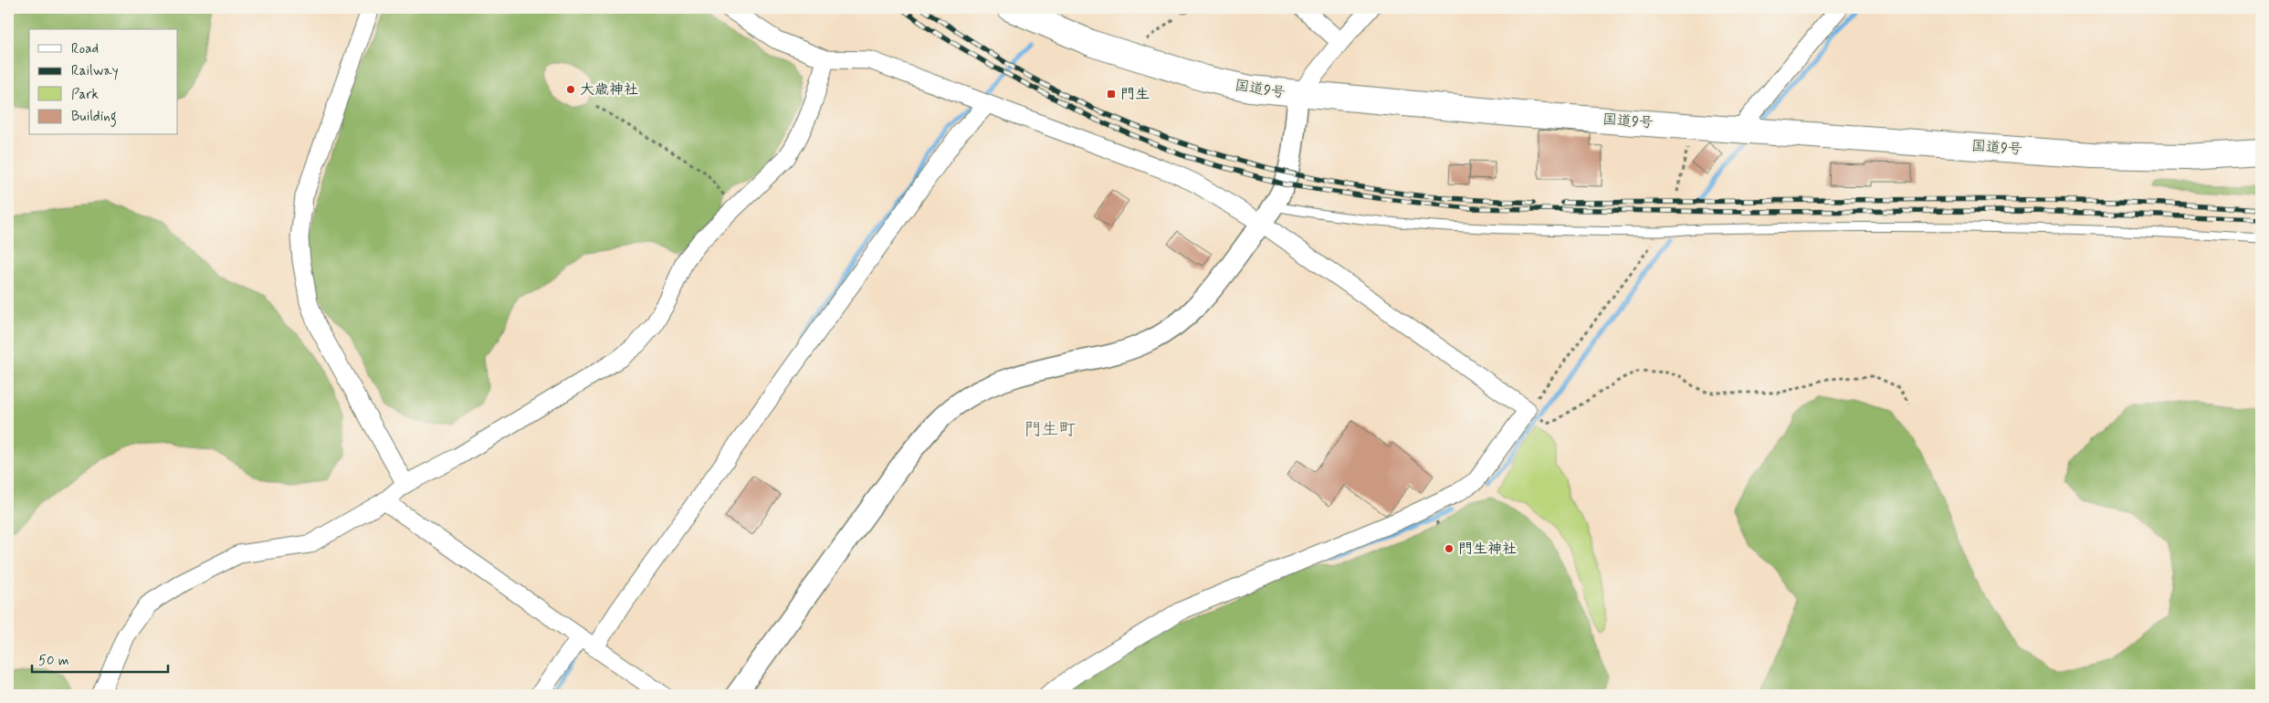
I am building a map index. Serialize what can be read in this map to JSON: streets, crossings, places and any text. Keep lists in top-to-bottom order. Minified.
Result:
{"streets":{"highway":["国道9号"]},"districts":["門生町"],"places":{"other":["大歳神社","門生神社"],"transit":["門生"]},"legend":["Road","Railway","Park","Building"],"scale_bar":"50 m"}
